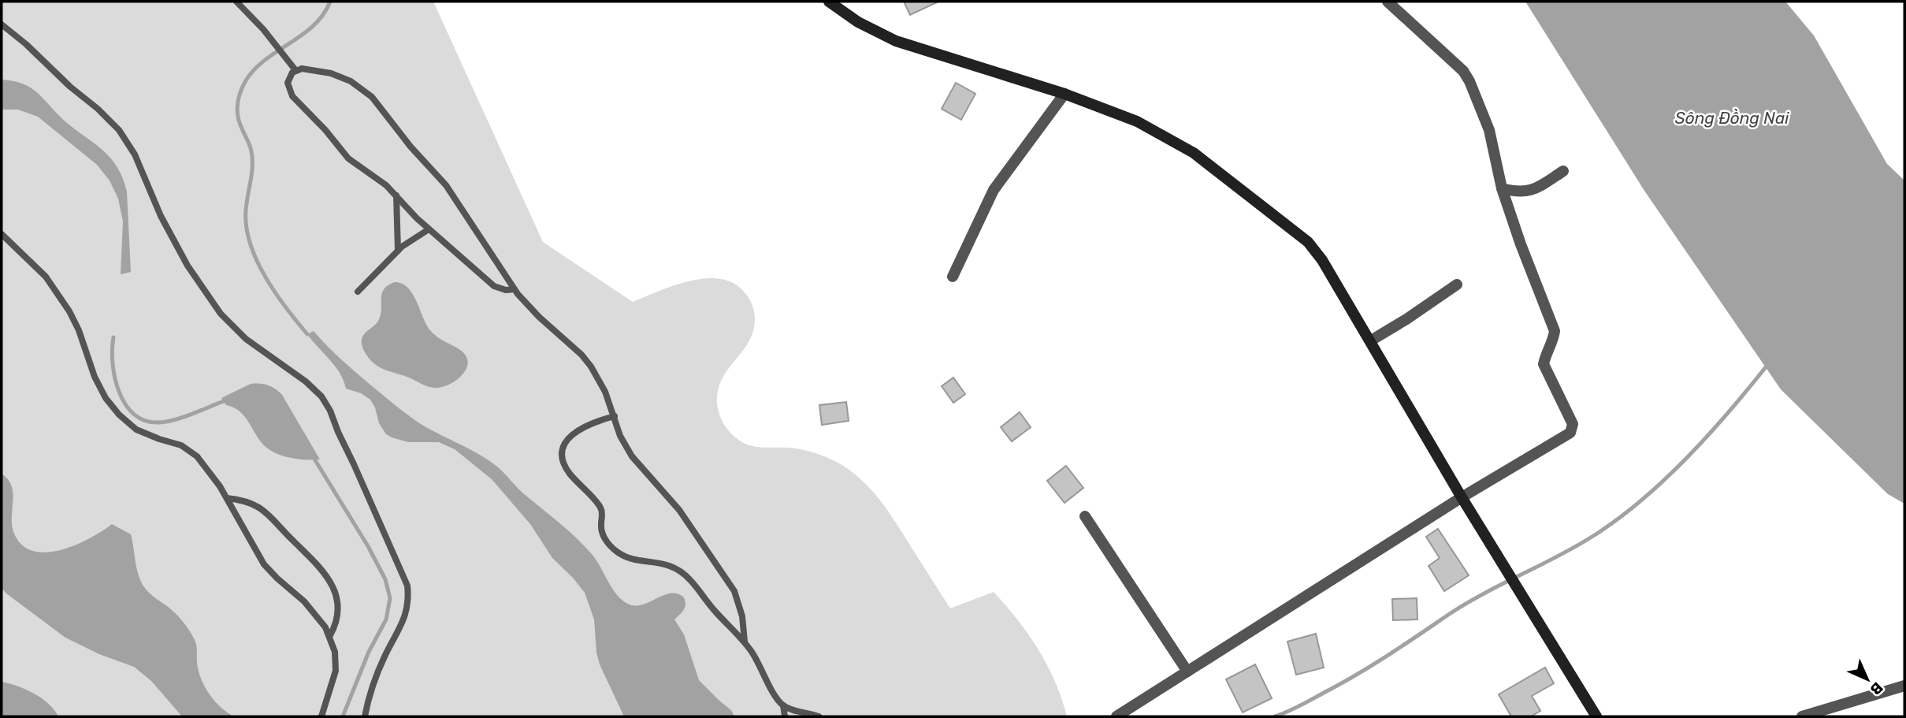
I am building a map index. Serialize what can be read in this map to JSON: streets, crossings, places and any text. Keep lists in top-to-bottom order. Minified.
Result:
{"water":["Sông Đồng Nai"],"north":"bottom right"}
